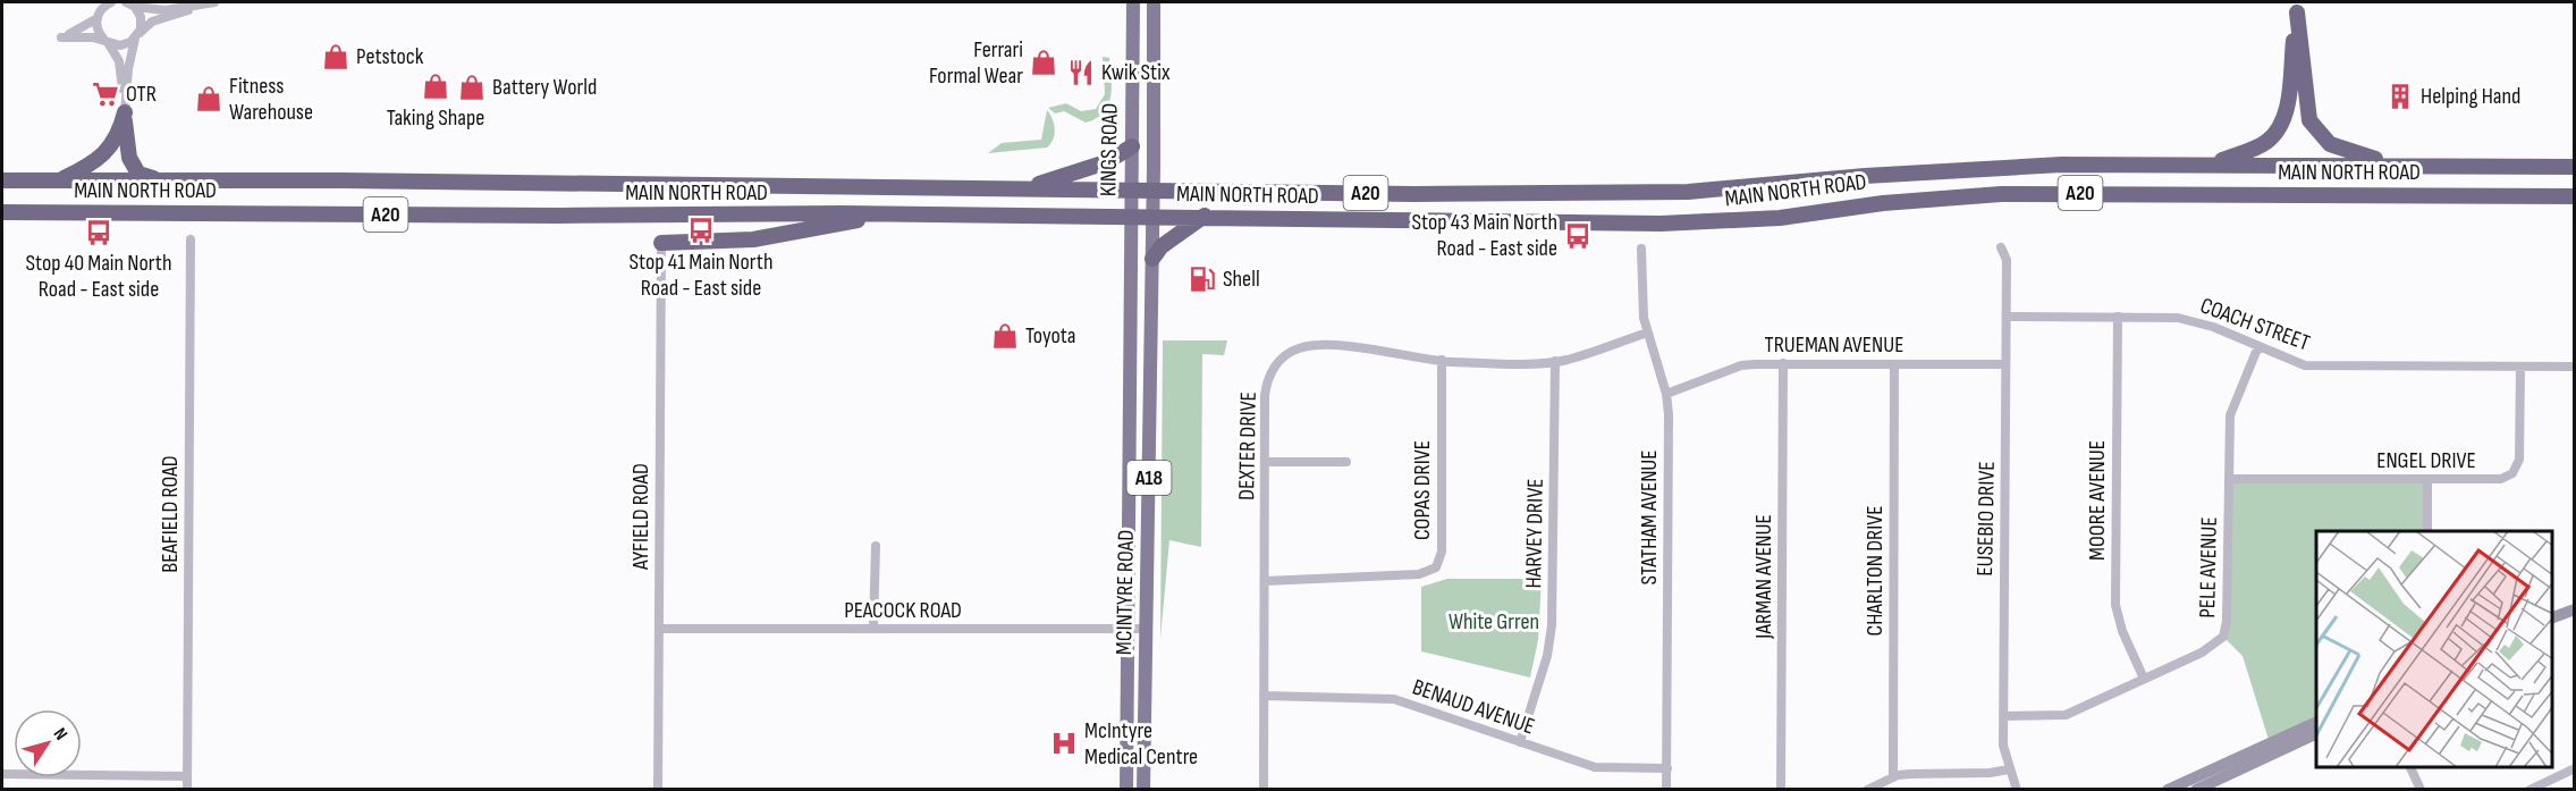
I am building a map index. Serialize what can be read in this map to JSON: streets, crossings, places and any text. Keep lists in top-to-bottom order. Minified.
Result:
{"streets":{"highway":["MAIN NORTH ROAD","A20"],"main road":["KINGS ROAD","A18","MCINTYRE ROAD"],"street":["COACH STREET","TRUEMAN AVENUE","DEXTER DRIVE","ENGEL DRIVE","COPAS DRIVE","MOORE AVENUE","BEAFIELD ROAD","AYFIELD ROAD","STATHAM AVENUE","EUSEBIO DRIVE","HARVEY DRIVE","PELE AVENUE","CHARLTON DRIVE","JARMAN AVENUE","PEACOCK ROAD","BENAUD AVENUE"]},"crossings":[["KINGS ROAD","MAIN NORTH ROAD"],["KINGS ROAD","MCINTYRE ROAD"],["MAIN NORTH ROAD","MCINTYRE ROAD"],["COACH STREET","ENGEL DRIVE"],["COACH STREET","MOORE AVENUE"],["COACH STREET","EUSEBIO DRIVE"],["COACH STREET","PELE AVENUE"],["TRUEMAN AVENUE","STATHAM AVENUE"],["TRUEMAN AVENUE","EUSEBIO DRIVE"],["TRUEMAN AVENUE","CHARLTON DRIVE"],["TRUEMAN AVENUE","JARMAN AVENUE"],["DEXTER DRIVE","COPAS DRIVE"],["DEXTER DRIVE","STATHAM AVENUE"],["DEXTER DRIVE","HARVEY DRIVE"],["DEXTER DRIVE","BENAUD AVENUE"],["ENGEL DRIVE","PELE AVENUE"],["MOORE AVENUE","PELE AVENUE"],["AYFIELD ROAD","PEACOCK ROAD"],["STATHAM AVENUE","BENAUD AVENUE"],["EUSEBIO DRIVE","PELE AVENUE"],["HARVEY DRIVE","BENAUD AVENUE"],["MCINTYRE ROAD","PEACOCK ROAD"]],"parks":["White Grren"],"places":{"shop":["Petstock","Ferrari Formal Wear","Taking Shape","Battery World","Fitness Warehouse","Toyota"],"restaurant":["Kwik Stix"],"supermarket":["OTR"],"building":["Helping Hand"],"bus stop":["Stop 41 Main North Road - East side","Stop 40 Main North Road - East side","Stop 43 Main North Road - East side"],"fuel station":["Shell"],"hospital":["McIntyre Medical Centre"]},"north":"top right"}
